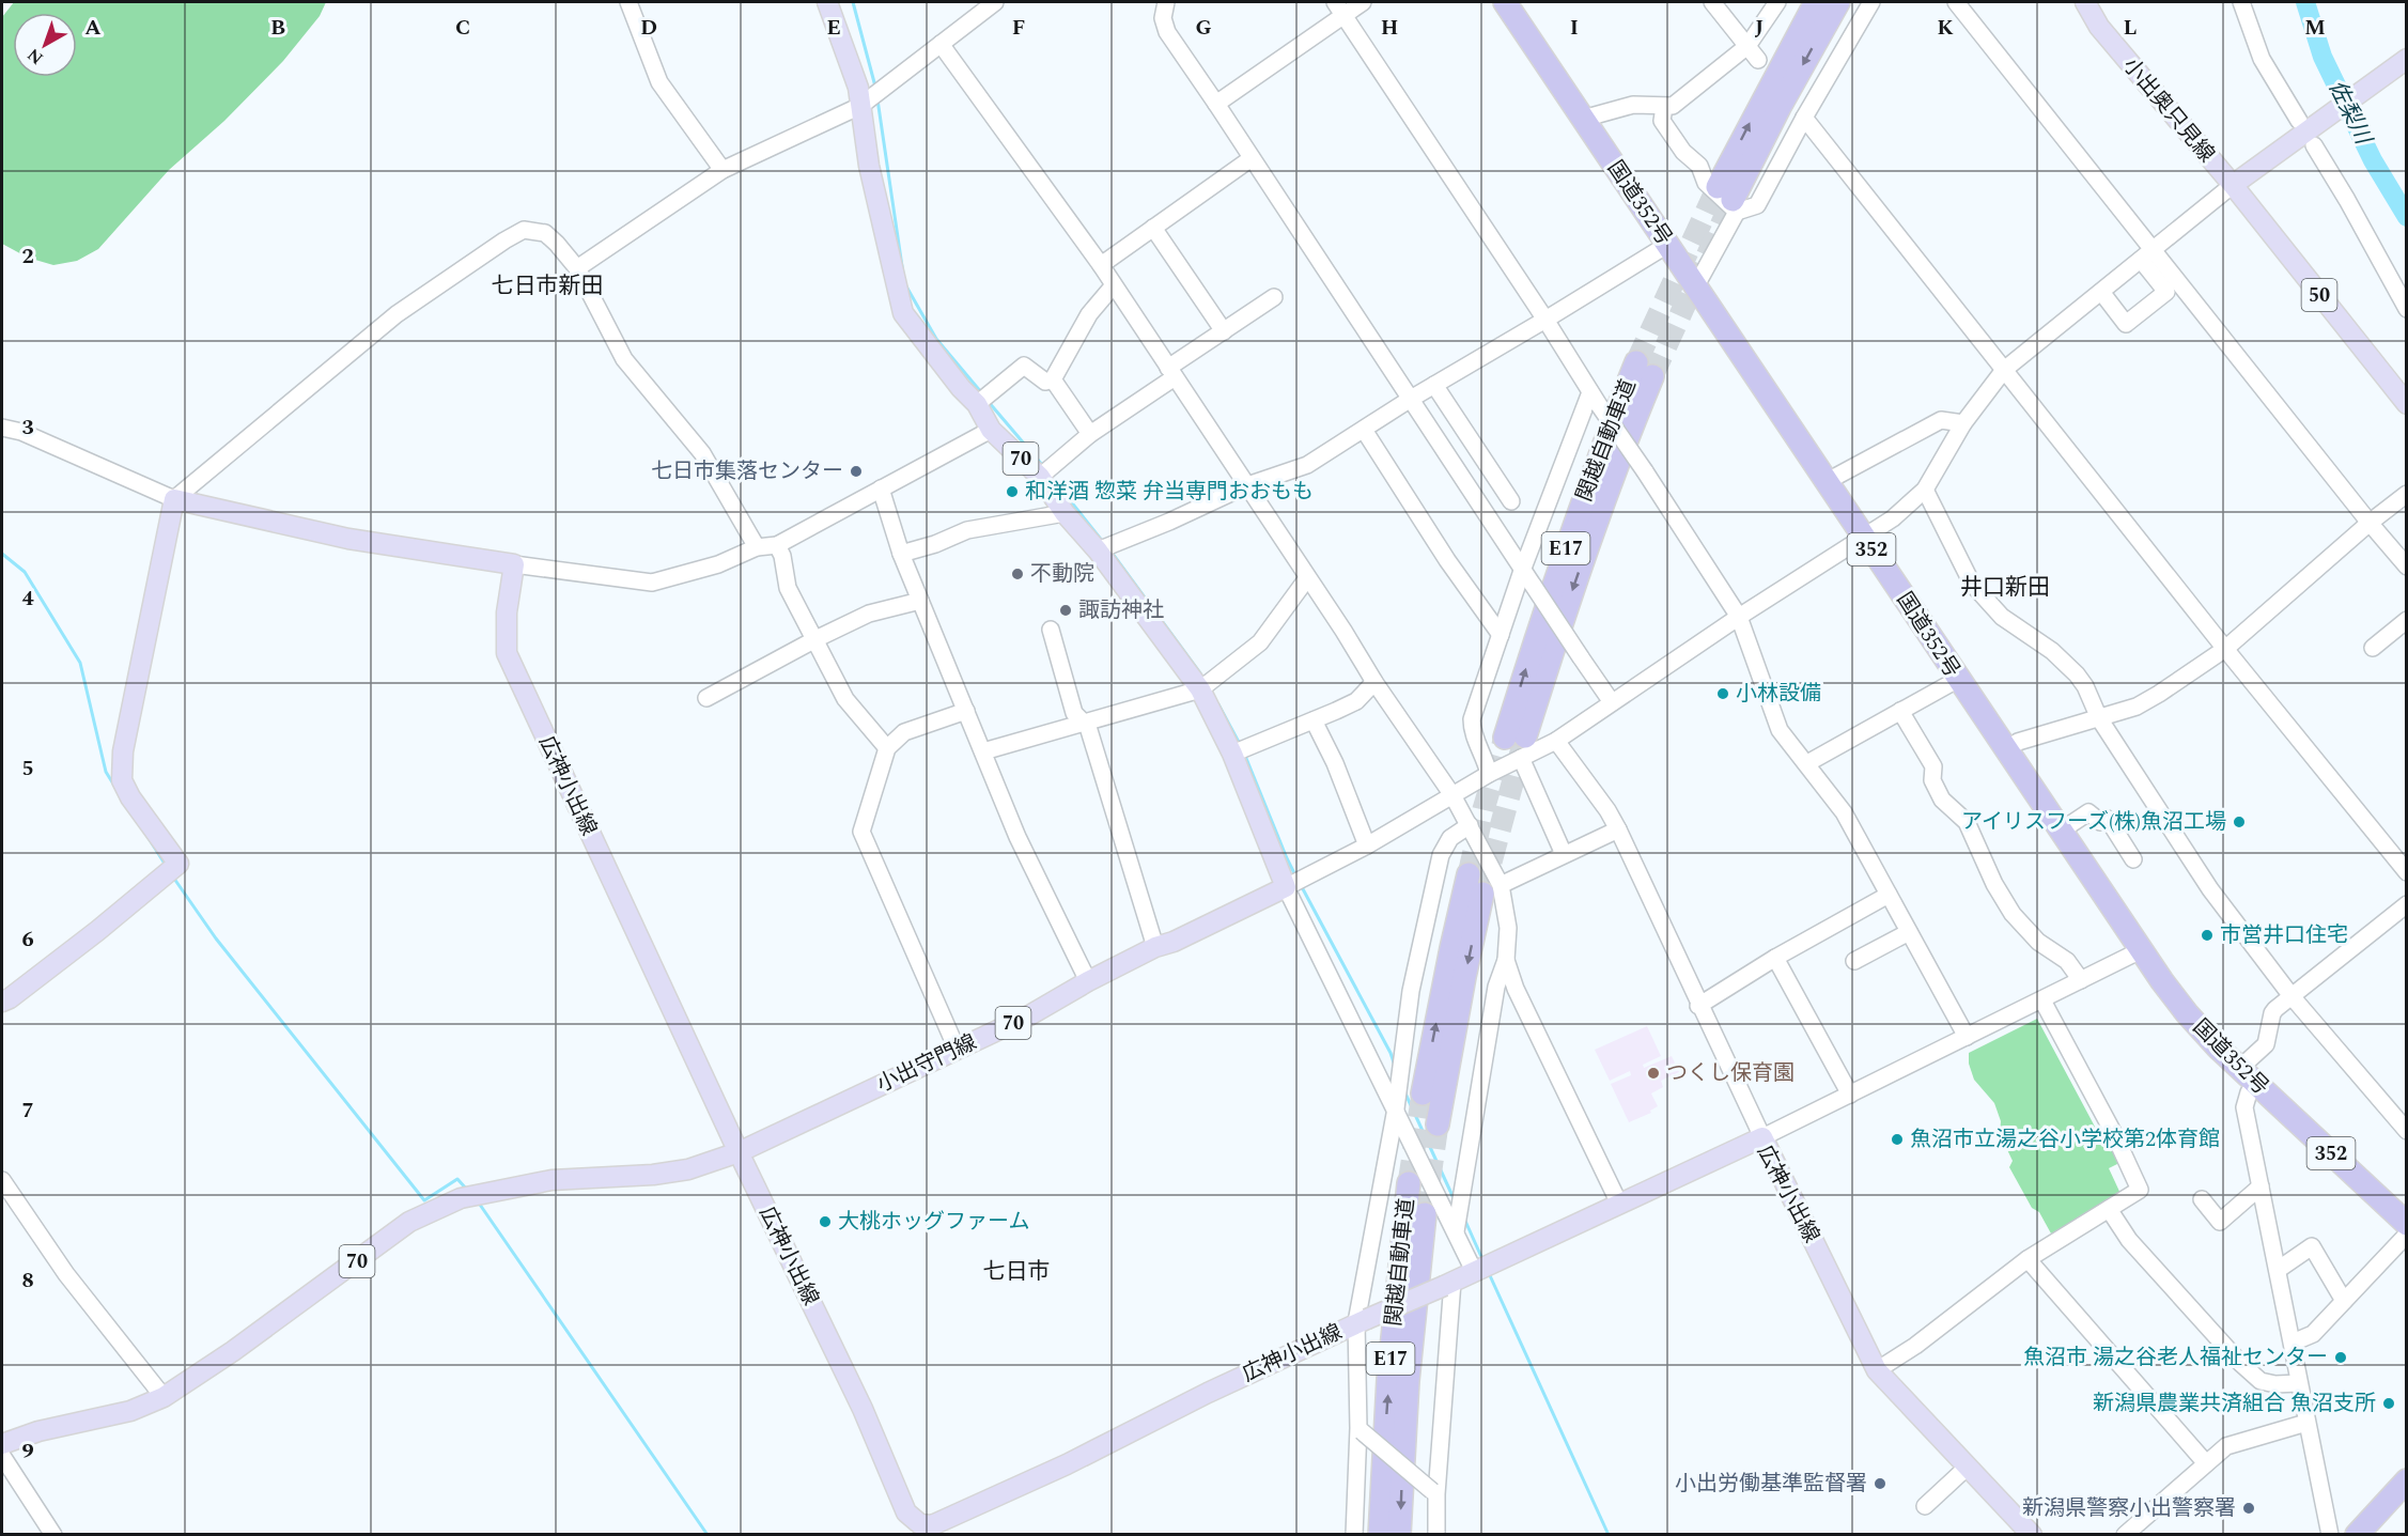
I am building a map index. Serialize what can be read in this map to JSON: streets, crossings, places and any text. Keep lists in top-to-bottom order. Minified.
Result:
{"streets":{"highway":["国道352号","関越自動車道","E17","352"],"main road":["小出奥只見線","50","70","広神小出線","小出守門線"]},"crossings":[["小出奥只見線","50"],["70","広神小出線"],["70","小出守門線"],["広神小出線","小出守門線"]],"districts":["七日市新田","井口新田","七日市"],"water":["佐梨川"],"places":["七日市集落センター","和洋酒 惣菜 弁当専門おおもも","不動院","諏訪神社","小林設備","アイリスフーズ(株)魚沼工場","市営井口住宅","つくし保育園","魚沼市立湯之谷小学校第2体育館","大桃ホッグファーム","魚沼市 湯之谷老人福祉センター","新潟県農業共済組合 魚沼支所","小出労働基準監督署","新潟県警察小出警察署"],"north":"bottom left","grid":{"columns":["A","B","C","D","E","F","G","H","I","J","K","L","M"],"rows":["2","3","4","5","6","7","8","9"]}}
